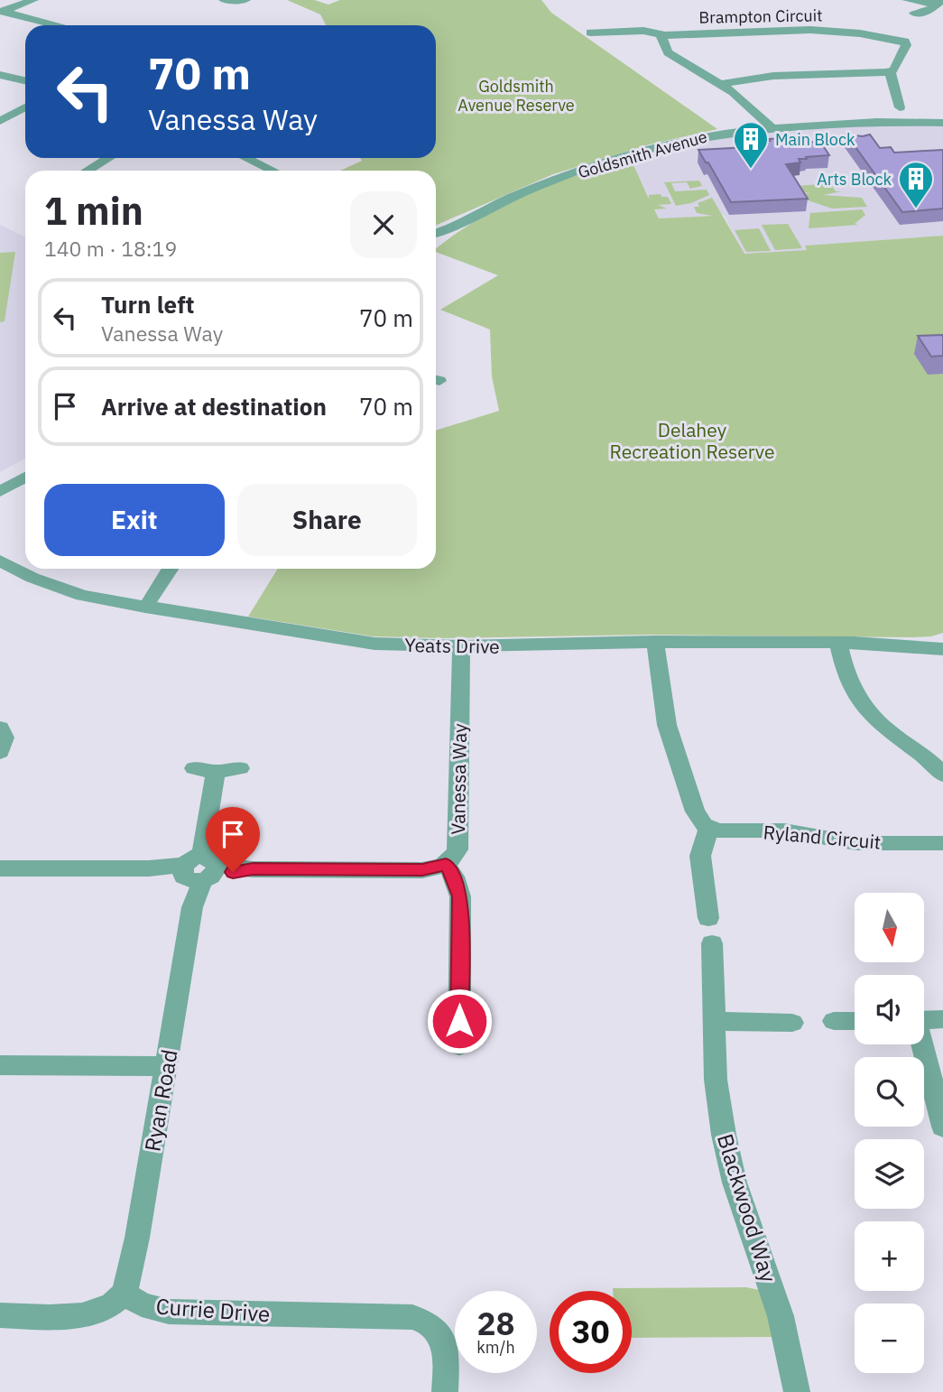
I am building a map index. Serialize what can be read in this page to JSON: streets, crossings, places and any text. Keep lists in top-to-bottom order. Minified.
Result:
{"streets":{"street":["Brampton Circuit","Goldsmith Avenue","Yeats Drive","Vanessa Way","Ryland Circuit","Ryan Road","Blackwood Way","Currie Drive"]},"crossings":[["Yeats Drive","Vanessa Way"],["Ryan Road","Currie Drive"]],"parks":["Goldsmith Avenue Reserve","Delahey Recreation Reserve"],"places":{"building":["Main Block","Arts Block"]},"north":"bottom","page":{"turn":["70 m","Vanessa Way"],"heading":["1 min","140 m · 18:19"],"list":[{"name":"Turn left","note":"Vanessa Way","value":"70 m"},{"name":"Arrive at destination","value":"70 m"}],"buttons":["Exit","Share"],"map_buttons":["+","−"],"speed":"28 km/h","limit":"30"}}
